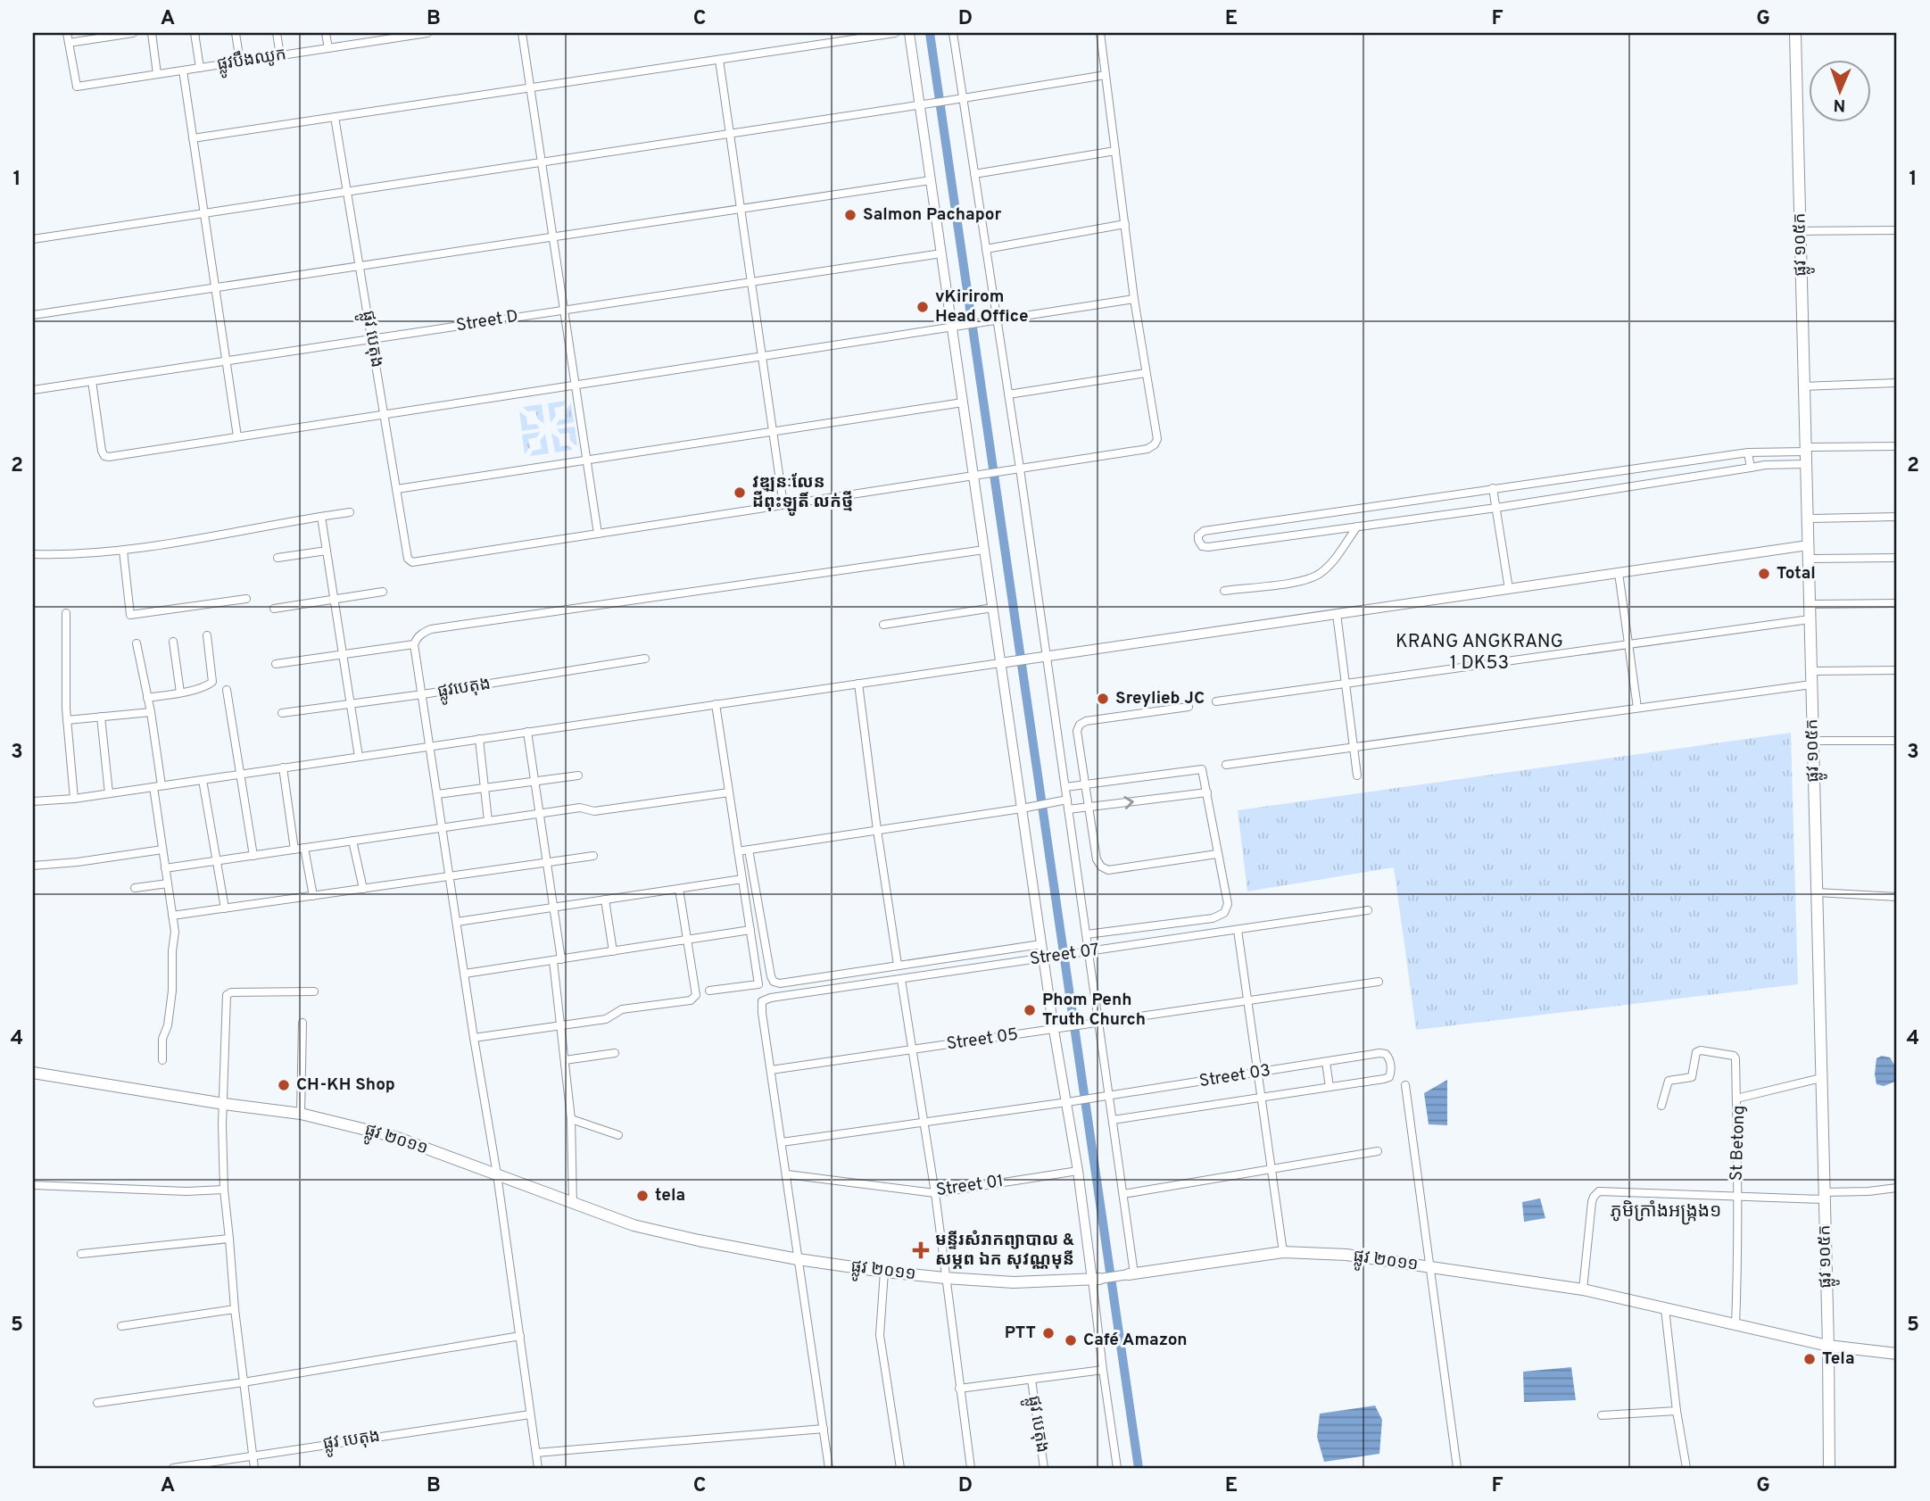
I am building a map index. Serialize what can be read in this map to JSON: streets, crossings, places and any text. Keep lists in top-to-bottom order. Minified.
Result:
{"streets":{"main road":["ផ្លូវ ១០៥ក","ផ្លូវ ២០១១"],"street":["ផ្លូវបឹងឈូក","Street D","ផ្លូវ បេតុង","ផ្លូវបេតុង","Street 07","Street 05","Street 03","St Betong","Street 01"]},"crossings":[["ផ្លូវ ១០៥ក","ផ្លូវ ២០១១"],["ផ្លូវ ១០៥ក","St Betong"],["Street D","ផ្លូវ បេតុង"],["Street 07","Street 05"],["ផ្លូវ ២០១១","St Betong"]],"districts":["KRANG ANGKRANG 1 DK53","ភូមិក្រាំងអង្រ្កង១"],"places":{"other":["Salmon Pachapor","vKirirom Head Office","វឌ្ឍនៈលែន ដីពុះឡូតិ៍ លក់ថ្មី","Total","Sreylieb JC","Phom Penh Truth Church","CH-KH Shop","tela","PTT","Café Amazon","Tela"],"health":["មន្ទីរសំរាកព្យាបាល & សម្ភព ឯក សុវណ្ណមុនី"]},"north":"bottom","grid":{"columns":["A","B","C","D","E","F","G"],"rows":["1","2","3","4","5"]}}
